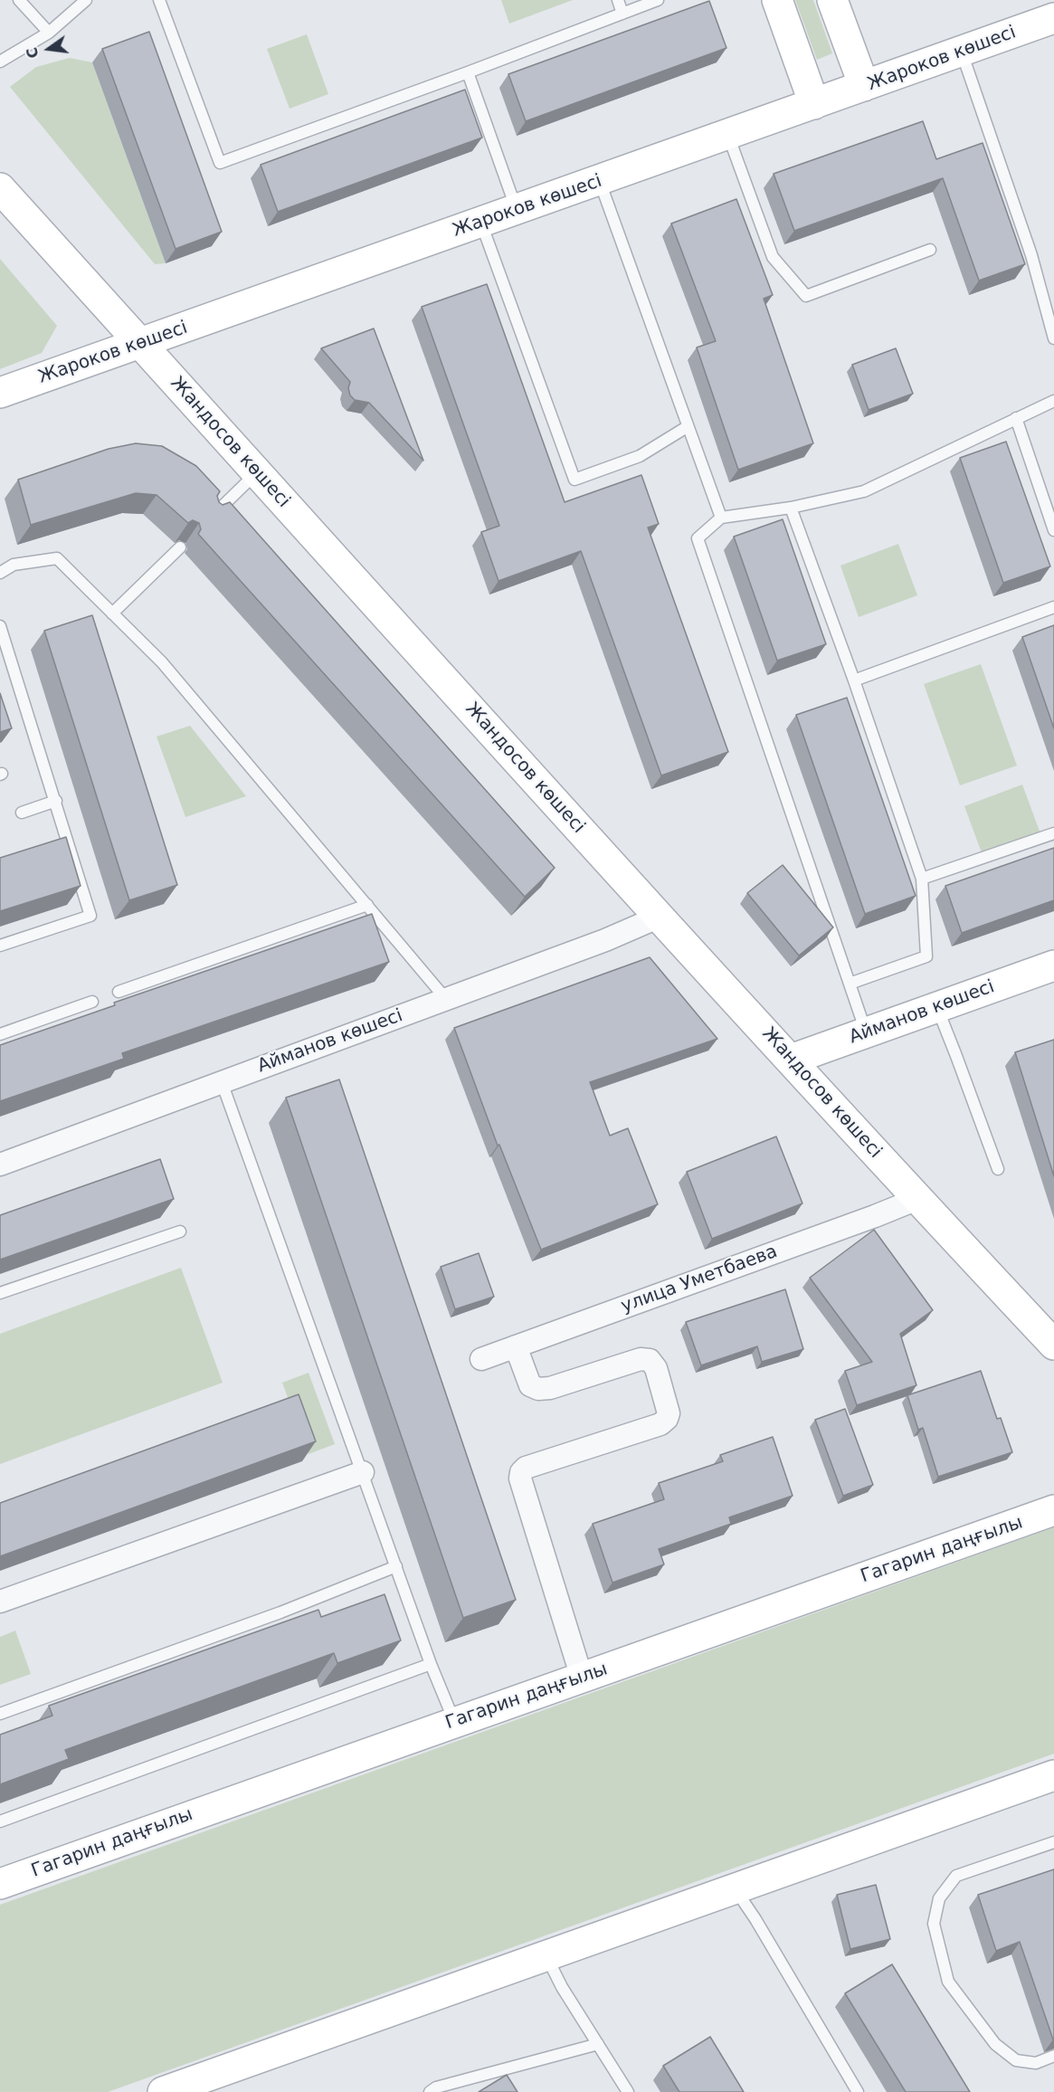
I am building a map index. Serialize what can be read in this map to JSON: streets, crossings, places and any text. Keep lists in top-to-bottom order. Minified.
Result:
{"streets":{"main road":["Жароков көшесі","Жандосов көшесі","Айманов көшесі","Гагарин даңғылы"],"street":["улица Уметбаева"]},"crossings":[["Жароков көшесі","Жандосов көшесі"],["Жандосов көшесі","Айманов көшесі"],["Жандосов көшесі","улица Уметбаева"]],"north":"left"}
